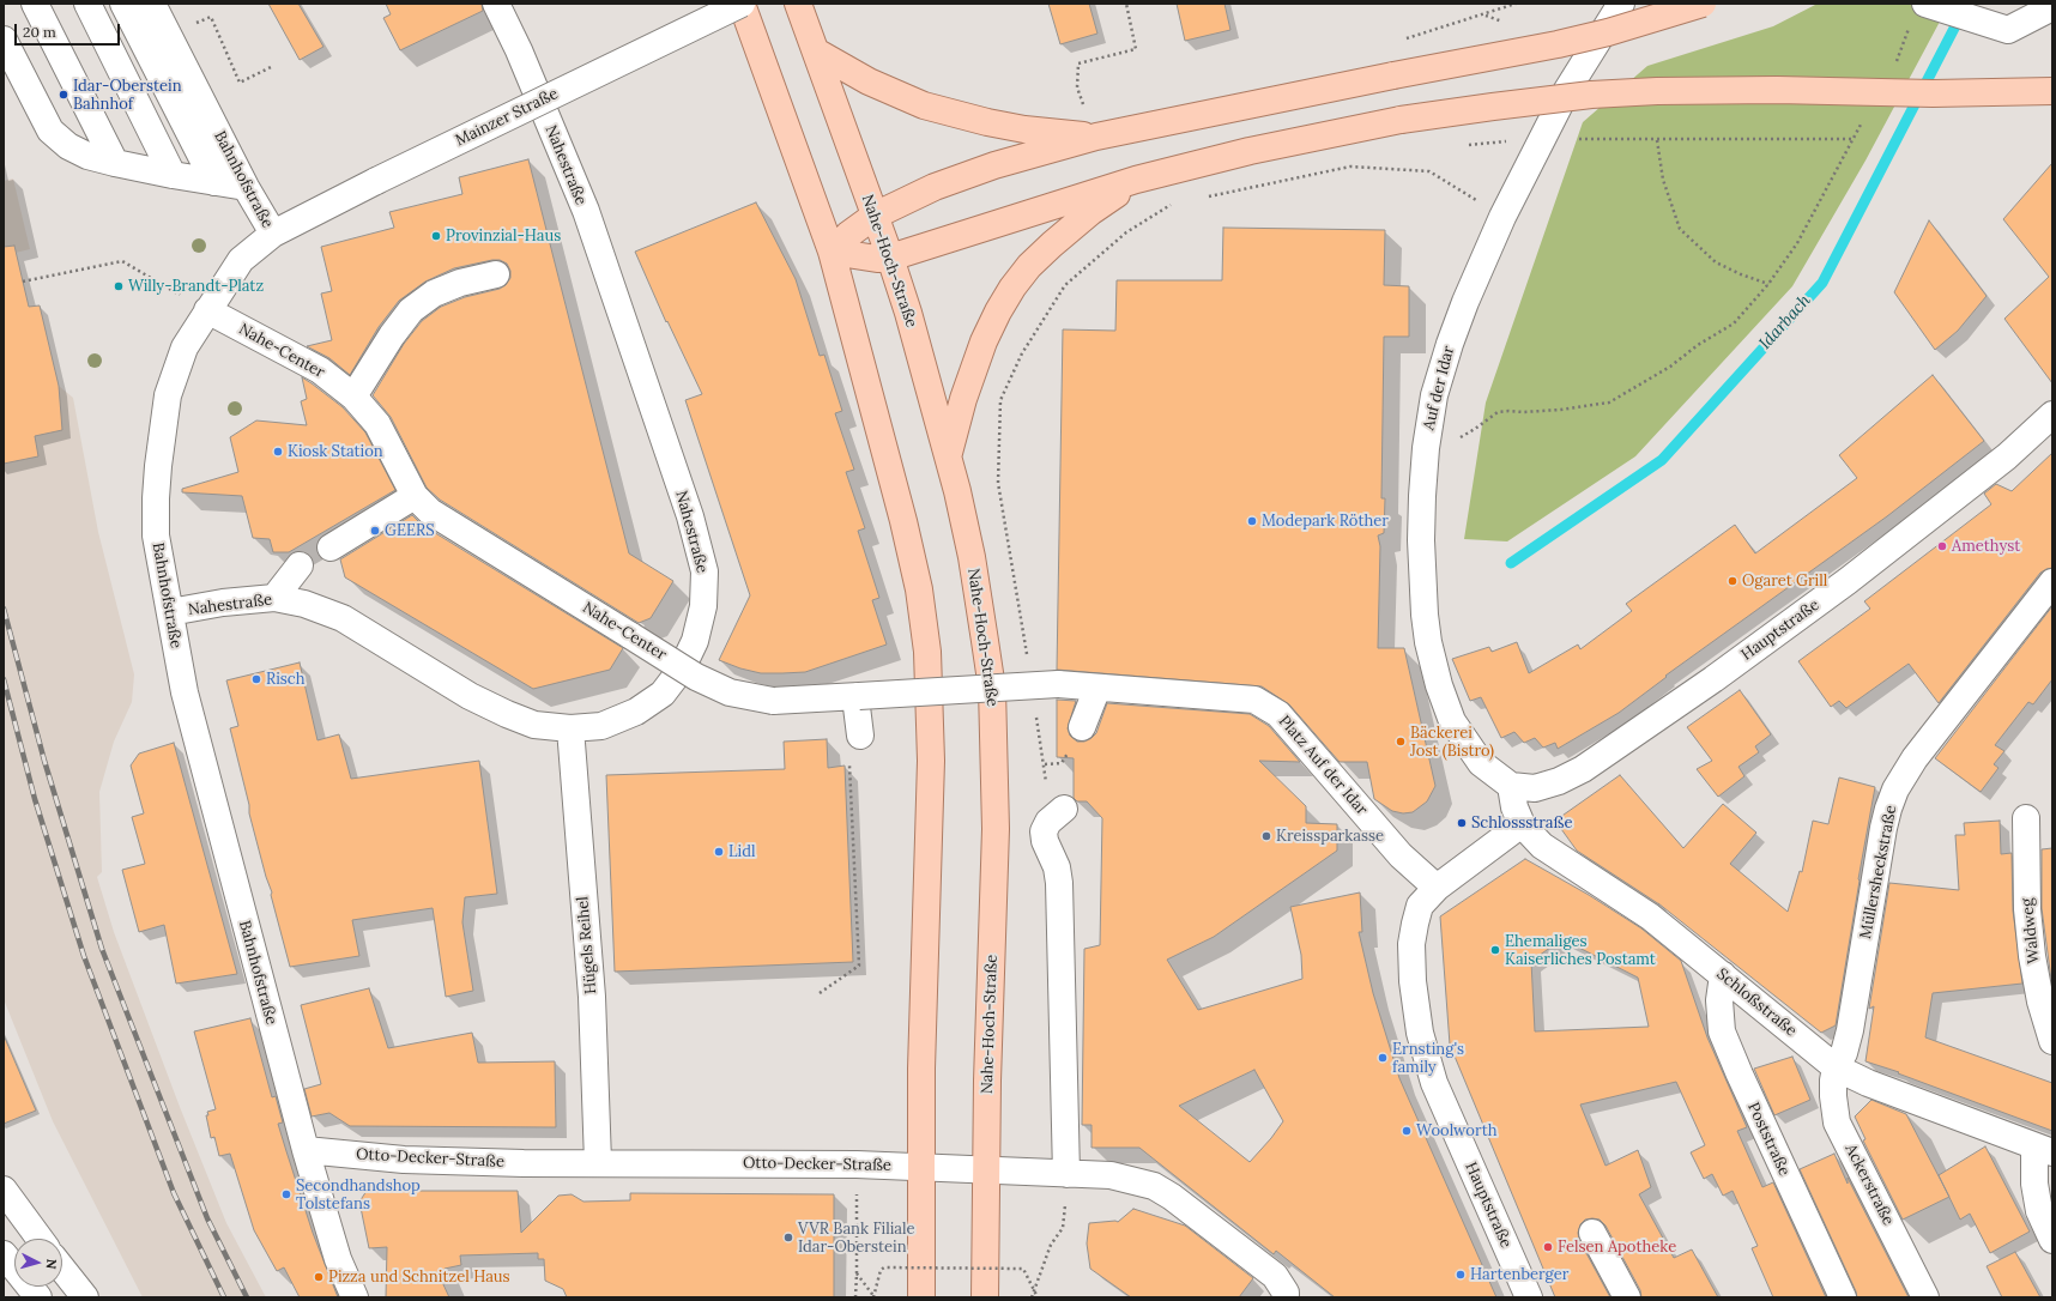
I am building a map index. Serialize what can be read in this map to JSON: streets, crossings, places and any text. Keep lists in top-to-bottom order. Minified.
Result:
{"streets":{"main road":["Nahe-Hoch-Straße"],"street":["Mainzer Straße","Nahestraße","Bahnhofstraße","Nahe-Center","Auf der Idar","Hauptstraße","Platz Auf der Idar","Müllersheckstraße","Waldweg","Hügels Reihel","Schloßstraße","Poststraße","Otto-Decker-Straße","Ackerstraße"]},"crossings":[["Mainzer Straße","Bahnhofstraße"],["Nahestraße","Bahnhofstraße"],["Nahestraße","Hügels Reihel"],["Bahnhofstraße","Nahe-Center"],["Bahnhofstraße","Otto-Decker-Straße"],["Nahe-Hoch-Straße","Otto-Decker-Straße"],["Nahe-Center","Platz Auf der Idar"],["Auf der Idar","Hauptstraße"],["Auf der Idar","Schloßstraße"],["Hauptstraße","Platz Auf der Idar"],["Hauptstraße","Schloßstraße"],["Müllersheckstraße","Schloßstraße"],["Müllersheckstraße","Ackerstraße"],["Hügels Reihel","Otto-Decker-Straße"],["Schloßstraße","Poststraße"],["Schloßstraße","Ackerstraße"]],"water":["Idarbach"],"places":["Idar-Oberstein Bahnhof","Provinzial-Haus","Willy-Brandt-Platz","Kiosk Station","Modepark Röther","GEERS","Amethyst","Ogaret Grill","Risch","Bäckerei Jost (Bistro)","Schlossstraße","Kreissparkasse","Lidl","Ehemaliges Kaiserliches Postamt","Ernsting's family","Woolworth","Secondhandshop Tolstefans","VVR Bank Filiale Idar-Oberstein","Felsen Apotheke","Hartenberger","Pizza und Schnitzel Haus"],"scale_bar":"20 m","north":"right"}
